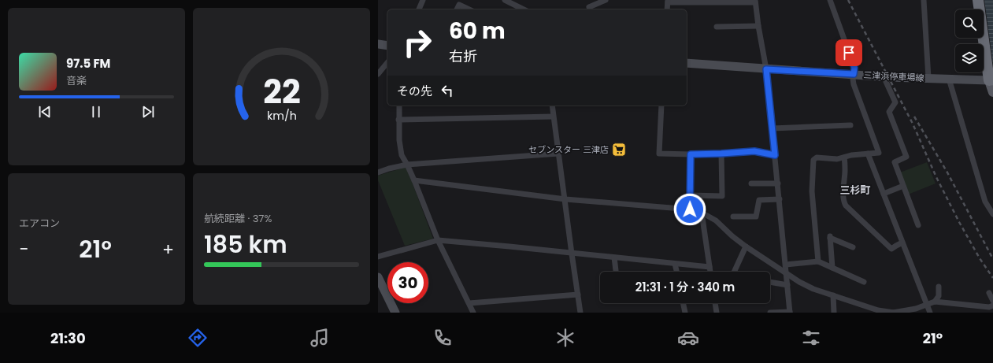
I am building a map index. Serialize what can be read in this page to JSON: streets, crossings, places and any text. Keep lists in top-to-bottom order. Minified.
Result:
{"streets":{"main road":["三津浜停車場線"]},"districts":["三杉町"],"places":{"supermarket":["セブンスター 三津店"]},"page":{"turn":["60 m","右折"],"song":["97.5 FM","音楽"],"then":"その先","tile":["エアコン",["航続距離 · 37%","185 km"]],"heat":["−","21°","+"],"limit":"30","trip":"21:31 · 1 分 · 340 m","tabs":["21:30","21°"],"gauge":["22","km/h"]}}
